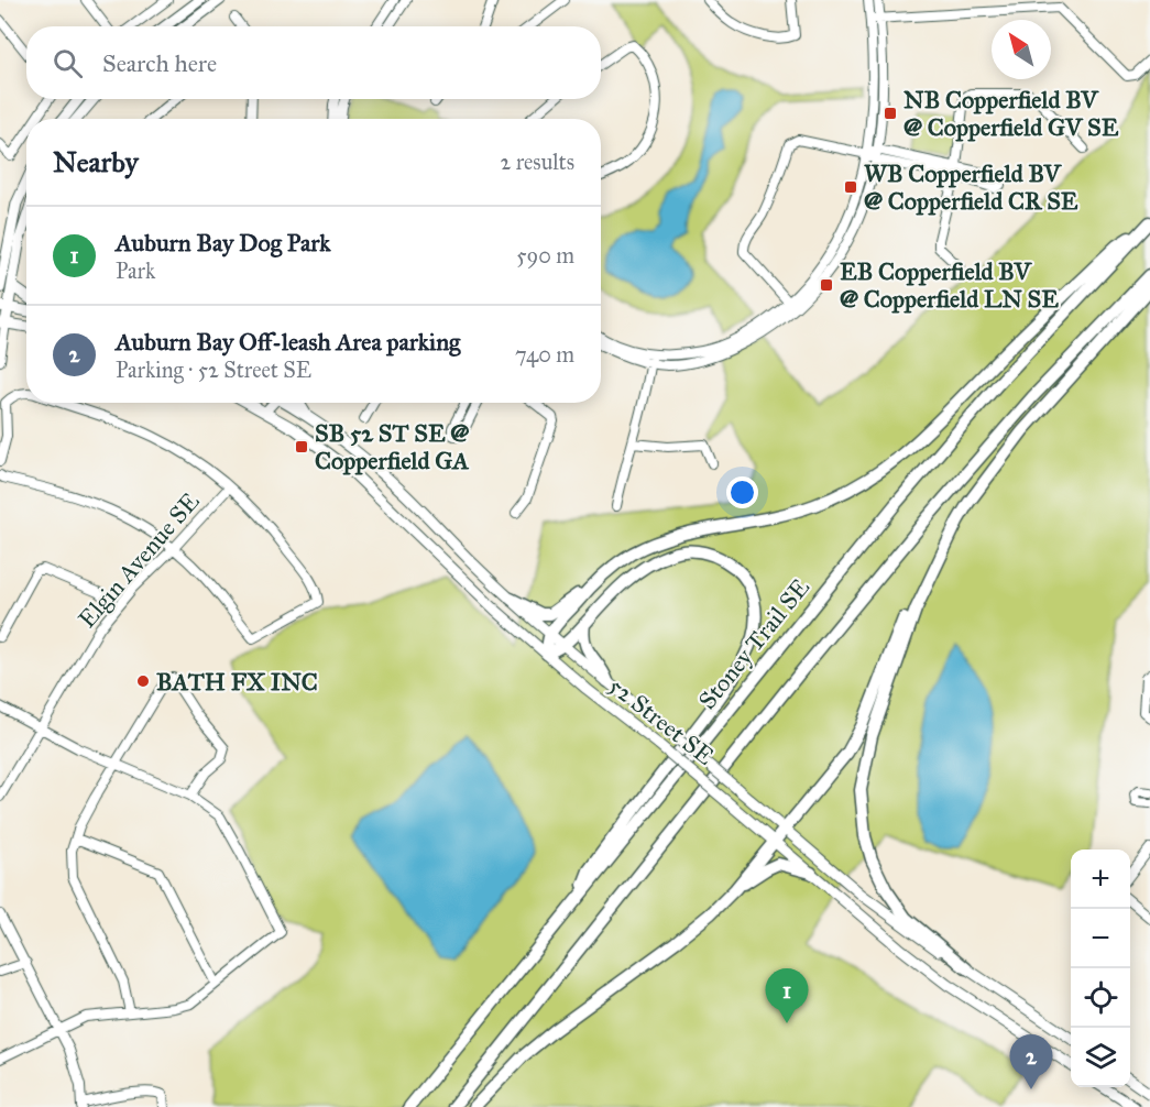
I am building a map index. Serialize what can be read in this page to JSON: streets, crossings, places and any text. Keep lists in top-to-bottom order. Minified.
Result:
{"streets":{"highway":["Stoney Trail SE"],"main road":["52 Street SE"],"street":["Elgin Avenue SE"]},"places":{"transit":["NB Copperfield BV @ Copperfield GV SE","WB Copperfield BV @ Copperfield CR SE","EB Copperfield BV @ Copperfield LN SE","SB 52 ST SE @ Copperfield GA"],"other":["BATH FX INC"]},"north":"top left","page":{"search":"Search here","heading":["Nearby","2 results"],"list":[{"mark":"1","name":"Auburn Bay Dog Park","note":"Park","value":"590 m"},{"mark":"2","name":"Auburn Bay Off-leash Area parking","note":"Parking · 52 Street SE","value":"740 m"}],"map_buttons":["+","−"],"pins":["1","2"]}}
